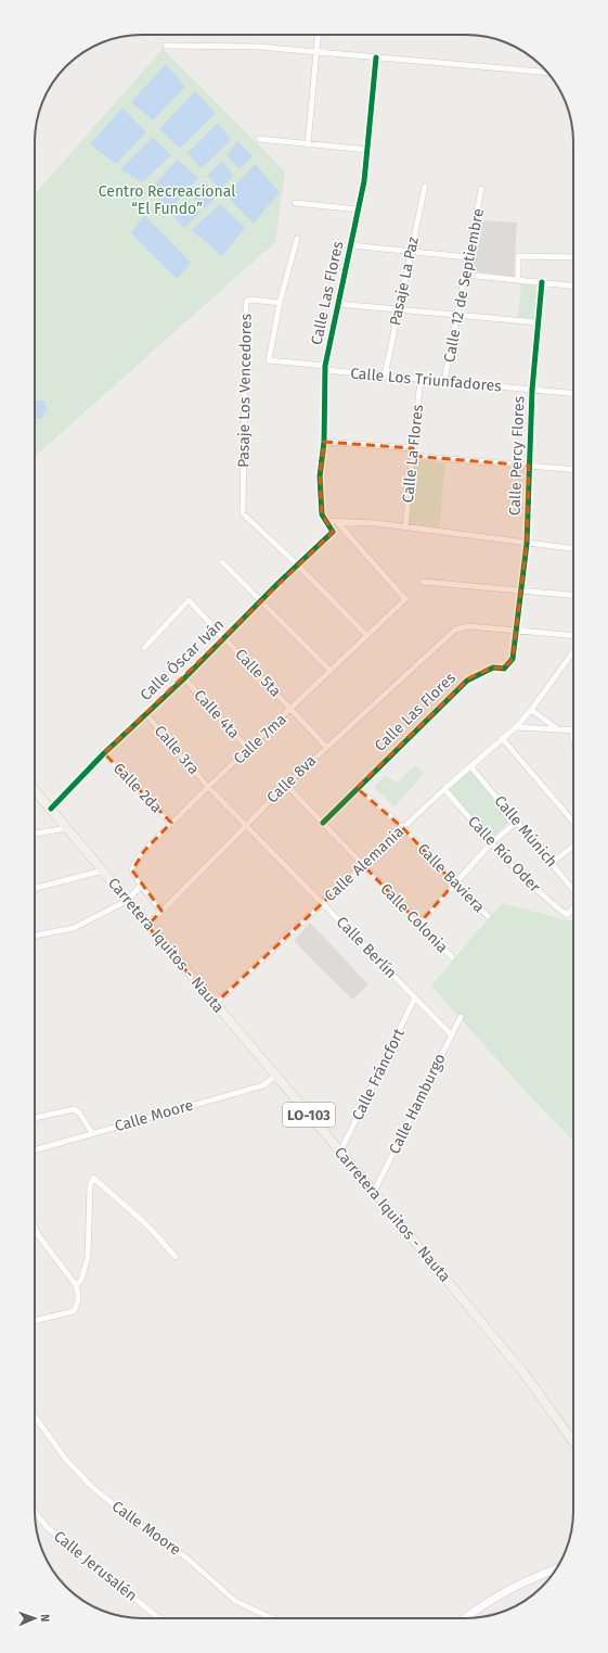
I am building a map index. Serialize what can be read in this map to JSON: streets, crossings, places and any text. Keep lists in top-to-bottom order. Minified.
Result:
{"streets":{"main road":["Carretera Iquitos - Nauta","LO-103"],"street":["Pasaje La Paz","Calle 12 de Septiembre","Calle Las Flores","Calle Los Triunfadores","Pasaje Los Vencedores","Calle La Flores","Calle Percy Flores","Calle Óscar Iván","Calle 5ta","Calle 4ta","Calle 7ma","Calle 3ra","Calle 8va","Calle 2da","Calle Múnich","Calle Río Oder","Calle Alemania","Calle Baviera","Calle Colonia","Calle Berlín","Calle Fráncfort","Calle Hamburgo","Calle Moore","Calle Jerusalén"]},"crossings":[["Pasaje La Paz","Calle Los Triunfadores"],["Calle 12 de Septiembre","Calle Los Triunfadores"],["Calle Las Flores","Calle Los Triunfadores"],["Calle Las Flores","Calle Percy Flores"],["Calle Las Flores","Calle Óscar Iván"],["Calle Las Flores","Calle 8va"],["Calle Las Flores","Calle Baviera"],["Calle Las Flores","Calle Colonia"],["Calle Los Triunfadores","Pasaje Los Vencedores"],["Calle Los Triunfadores","Calle La Flores"],["Calle Los Triunfadores","Calle Percy Flores"],["Pasaje Los Vencedores","Calle Óscar Iván"],["Calle Percy Flores","Calle 8va"],["Calle Óscar Iván","Calle 5ta"],["Calle Óscar Iván","Calle 4ta"],["Calle Óscar Iván","Calle 3ra"],["Calle Óscar Iván","Calle 2da"],["Calle Óscar Iván","Carretera Iquitos - Nauta"],["Calle 5ta","Calle 7ma"],["Calle 5ta","Calle 8va"],["Calle 4ta","Calle 7ma"],["Calle 7ma","Calle 3ra"],["Calle 7ma","Calle 8va"],["Calle 7ma","Calle 2da"],["Calle 7ma","Calle Berlín"],["Calle 3ra","Calle Berlín"],["Calle 8va","Calle Colonia"],["Calle 8va","Carretera Iquitos - Nauta"],["Calle 8va","Calle Berlín"],["Calle Múnich","Calle Alemania"],["Calle Río Oder","Calle Alemania"],["Calle Alemania","Calle Baviera"],["Calle Alemania","Calle Colonia"],["Calle Alemania","Carretera Iquitos - Nauta"],["Calle Alemania","Calle Berlín"],["Carretera Iquitos - Nauta","Calle Fráncfort"],["Carretera Iquitos - Nauta","Calle Hamburgo"],["Carretera Iquitos - Nauta","Calle Moore"],["Calle Berlín","Calle Fráncfort"],["Calle Berlín","Calle Hamburgo"]],"parks":["Centro Recreacional “El Fundo”"],"north":"right"}
